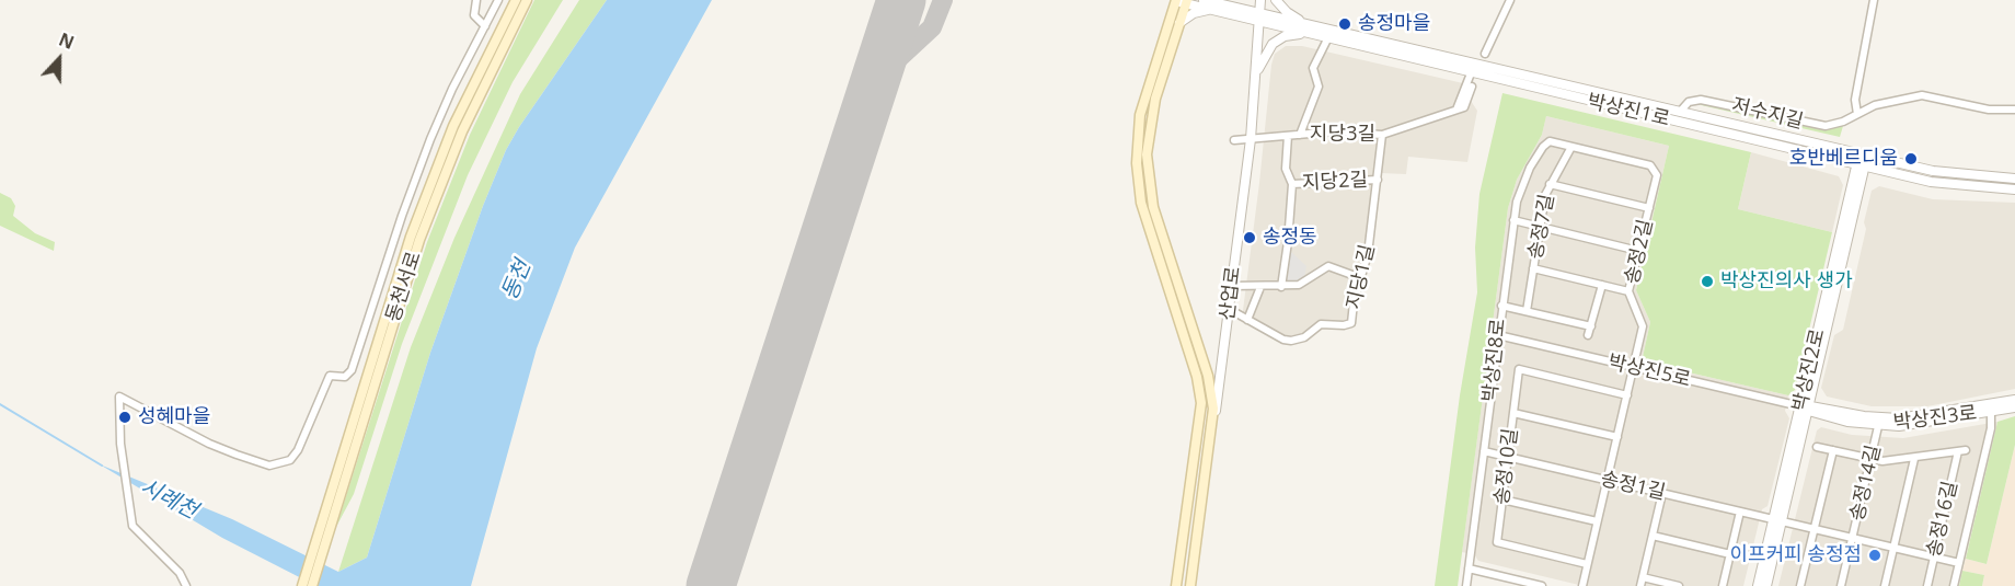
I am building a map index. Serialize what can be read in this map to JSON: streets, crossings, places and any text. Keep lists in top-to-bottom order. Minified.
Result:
{"streets":{"main road":["동천서로","산업로"],"street":["박상진1로","저수지길","지당3길","지당2길","송정7길","송정2길","지당1길","박상진8로","박상진2로","박상진5로","박상진3로","송정10길","송정14길","송정1길","송정16길"]},"crossings":[["박상진1로","저수지길"],["박상진1로","산업로"],["박상진1로","박상진2로"],["지당3길","지당2길"],["지당3길","지당1길"],["지당3길","산업로"],["지당2길","지당1길"],["송정7길","송정2길"],["송정2길","박상진8로"],["송정2길","박상진5로"],["송정2길","송정10길"],["송정2길","송정1길"],["지당1길","산업로"],["박상진8로","박상진5로"],["박상진8로","송정1길"],["박상진2로","박상진5로"],["박상진2로","박상진3로"],["박상진2로","송정1길"],["박상진5로","박상진3로"],["박상진3로","송정14길"],["송정10길","송정1길"],["송정14길","송정1길"],["송정14길","송정16길"],["송정1길","송정16길"]],"water":["동천","시례천"],"places":["송정마을","호반베르디움","송정동","박상진의사 생가","성혜마을","이프커피 송정점"],"north":"top"}
